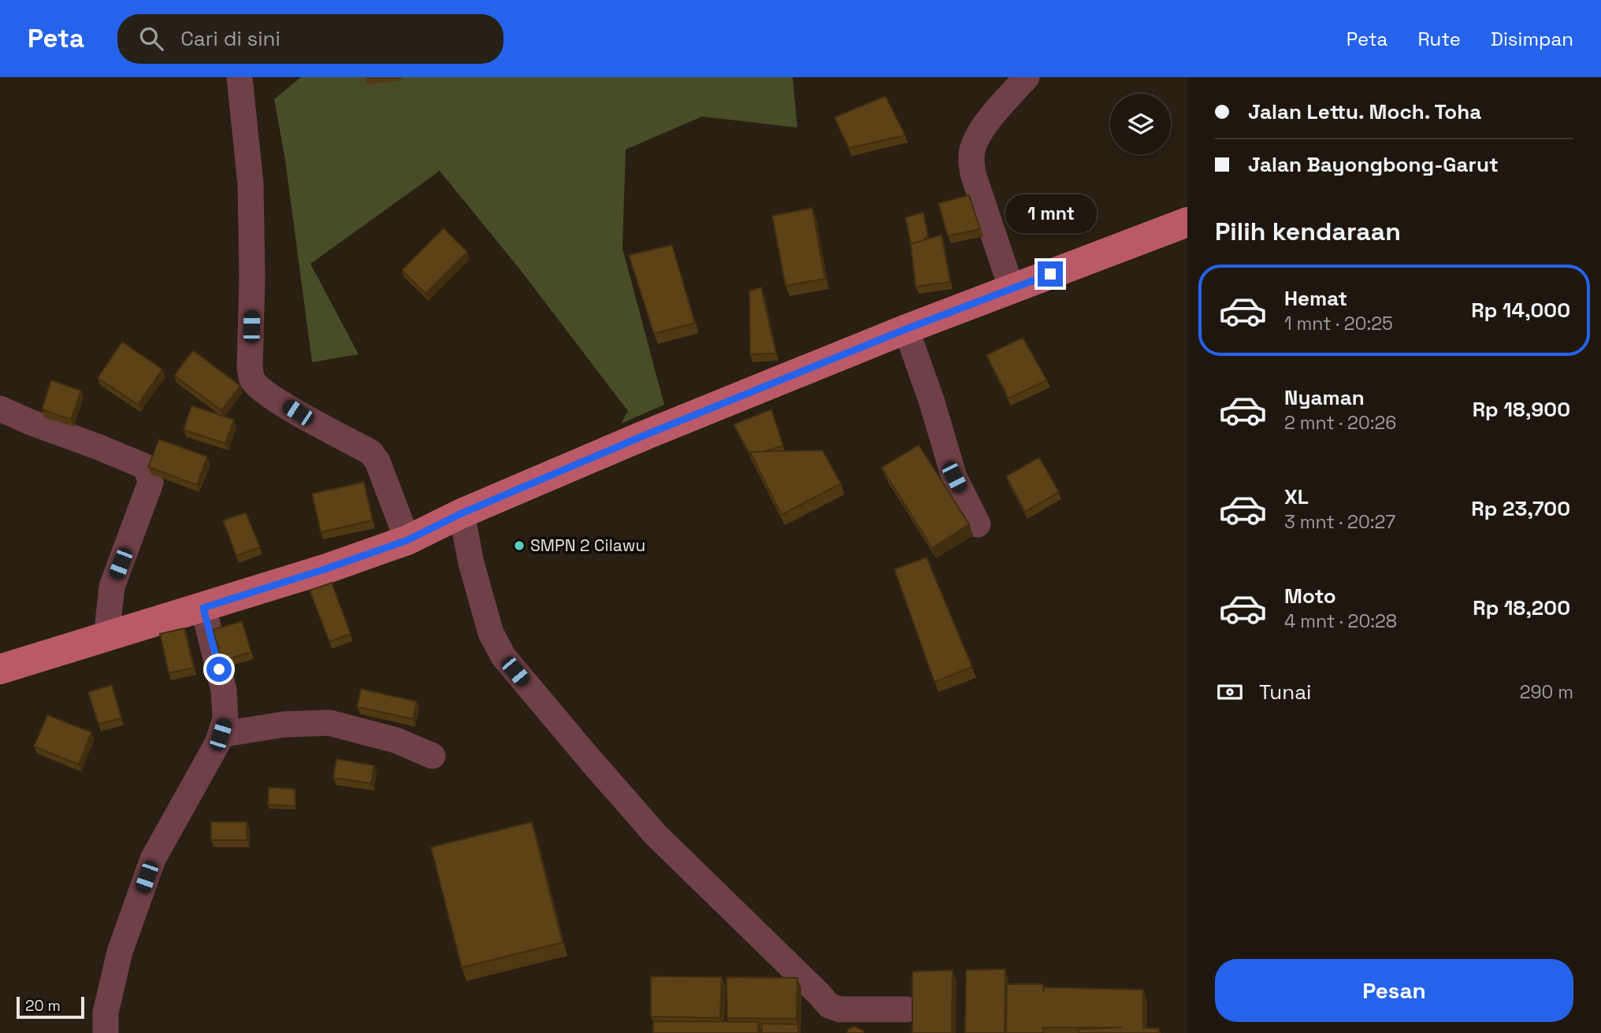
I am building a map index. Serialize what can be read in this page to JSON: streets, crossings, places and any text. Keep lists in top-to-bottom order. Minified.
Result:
{"places":["SMPN 2 Cilawu"],"scale_bar":"20 m","page":{"header":"Peta","search":"Cari di sini","nav":["Peta","Rute","Disimpan"],"banner":["Jalan Lettu. Moch. Toha","Jalan Bayongbong-Garut"],"bubble":"1 mnt","heading":"Pilih kendaraan","list":[{"name":"Hemat","note":"1 mnt · 20:25","value":"Rp 14,000"},{"name":"Nyaman","note":"2 mnt · 20:26","value":"Rp 18,900"},{"name":"XL","note":"3 mnt · 20:27","value":"Rp 23,700"},{"name":"Moto","note":"4 mnt · 20:28","value":"Rp 18,200"}],"pay":["Tunai","290 m"],"buttons":"Pesan","scale":"20 m"}}
